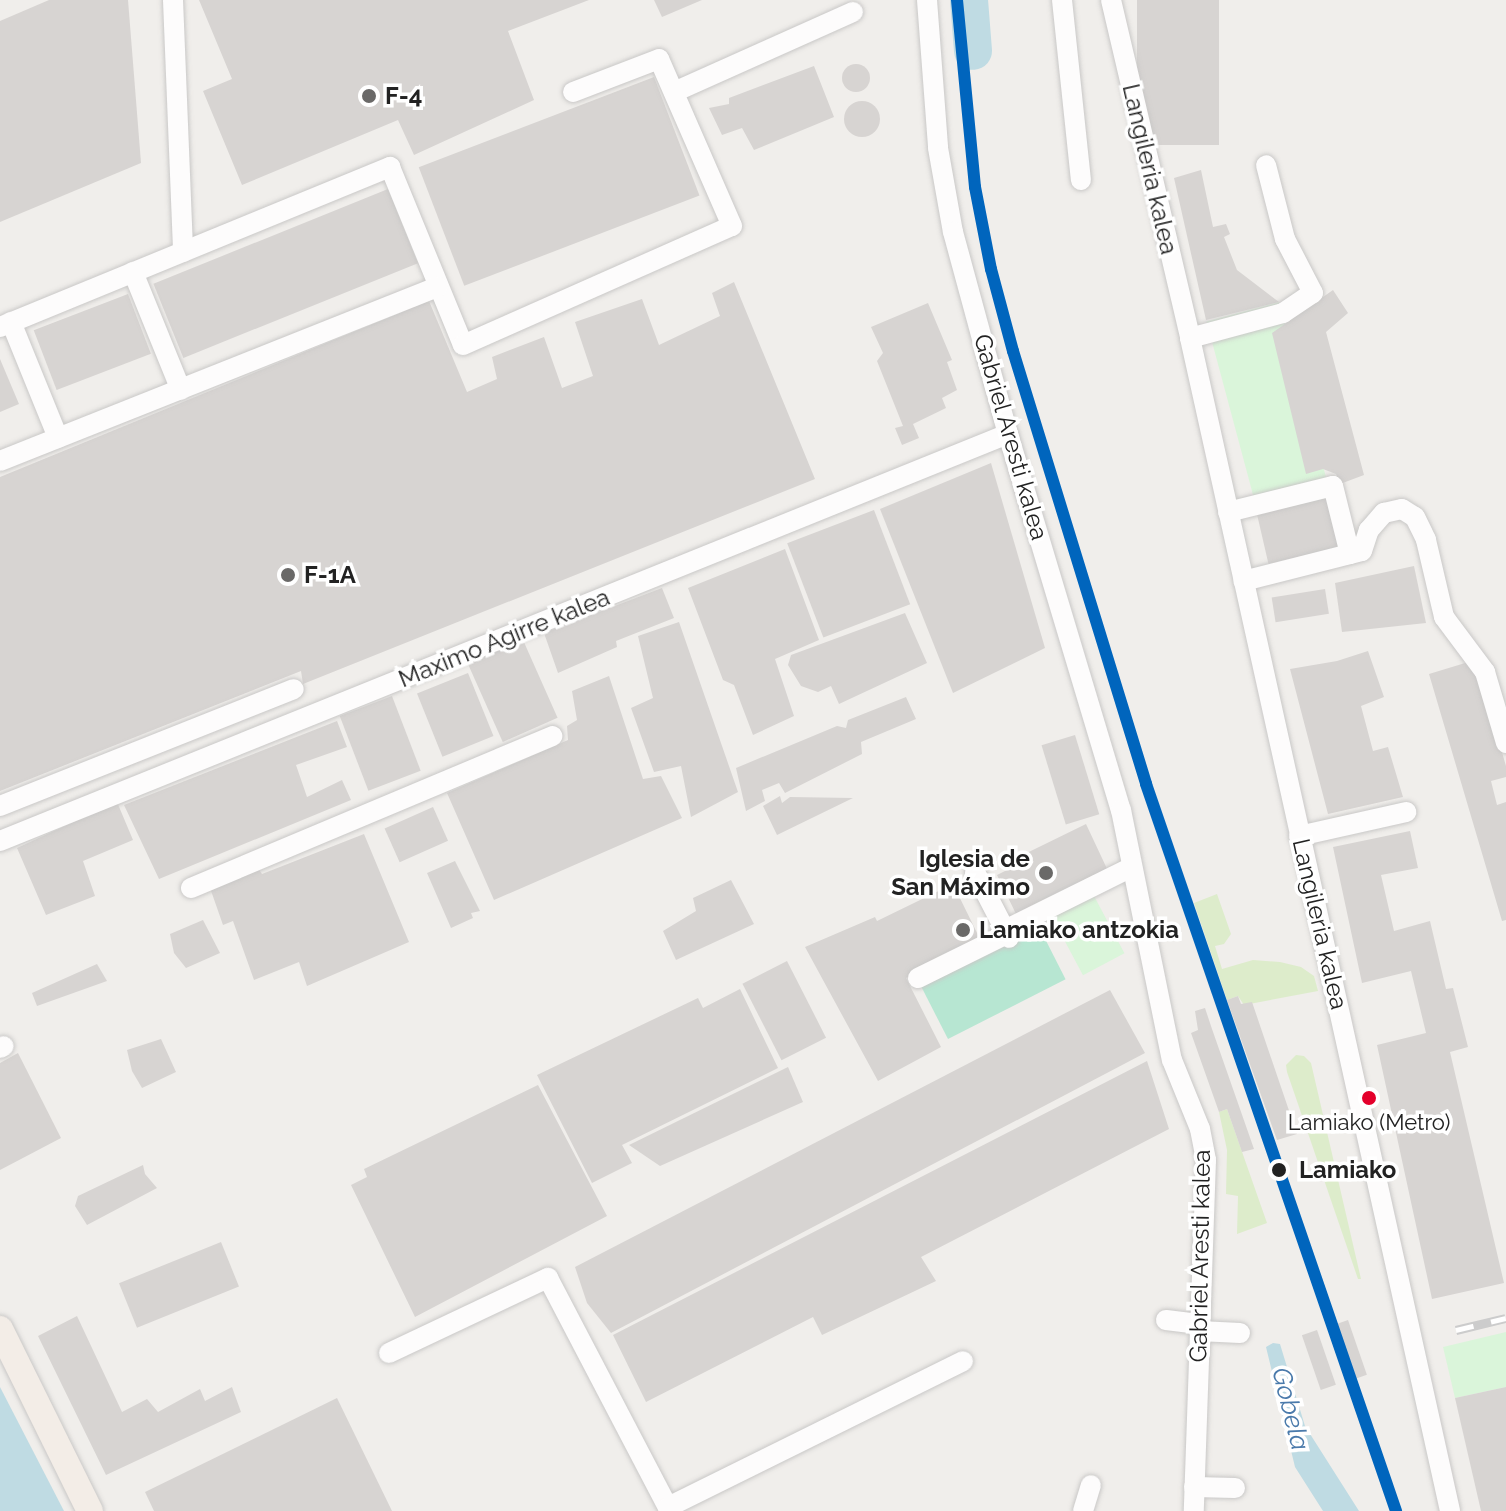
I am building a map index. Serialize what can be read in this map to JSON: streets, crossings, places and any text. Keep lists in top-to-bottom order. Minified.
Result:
{"streets":{"street":["Langileria kalea","Gabriel Aresti kalea","Maximo Agirre kalea"]},"crossings":[["Gabriel Aresti kalea","Maximo Agirre kalea"]],"water":["Gobela"],"places":["F-4","F-1A","Iglesia de San Máximo","Lamiako antzokia","Lamiako (Metro)","Lamiako"]}
